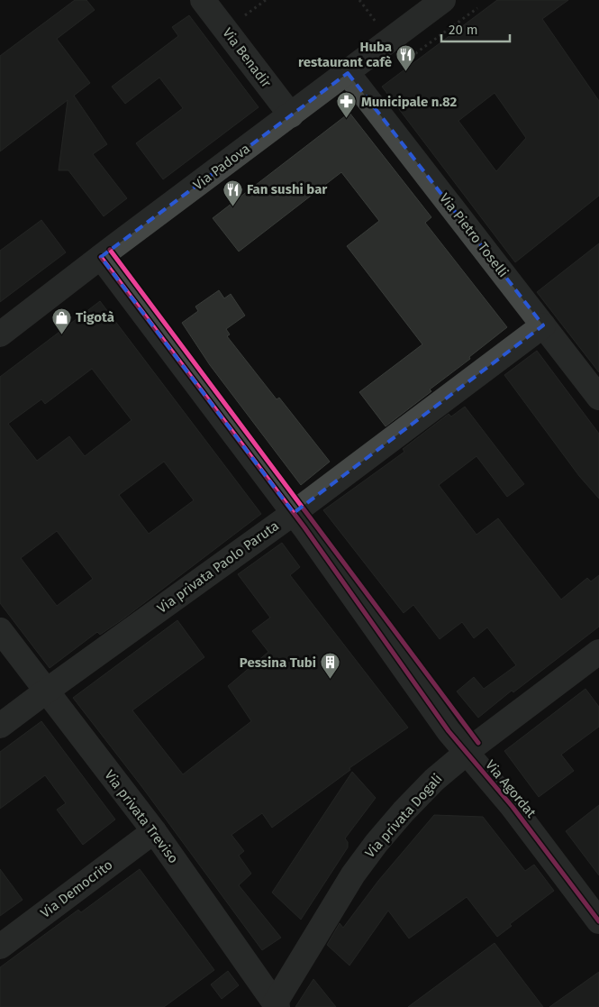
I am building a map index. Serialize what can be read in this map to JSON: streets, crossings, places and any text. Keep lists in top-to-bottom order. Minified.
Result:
{"streets":{"street":["Via Benadir","Via Padova","Via Pietro Toselli","Via privata Paolo Paruta","Via Agordat","Via privata Dogali","Via privata Treviso","Via Democrito"]},"crossings":[["Via Benadir","Via Padova"],["Via Padova","Via Pietro Toselli"],["Via Padova","Via Agordat"],["Via Pietro Toselli","Via privata Paolo Paruta"],["Via privata Paolo Paruta","Via Agordat"],["Via privata Paolo Paruta","Via privata Treviso"],["Via Agordat","Via privata Dogali"],["Via privata Dogali","Via privata Treviso"],["Via privata Treviso","Via Democrito"]],"places":{"restaurant":["Huba restaurant cafè","Fan sushi bar"],"pharmacy":["Municipale n.82"],"shop":["Tigotà"],"building":["Pessina Tubi"]},"scale_bar":"20 m"}
